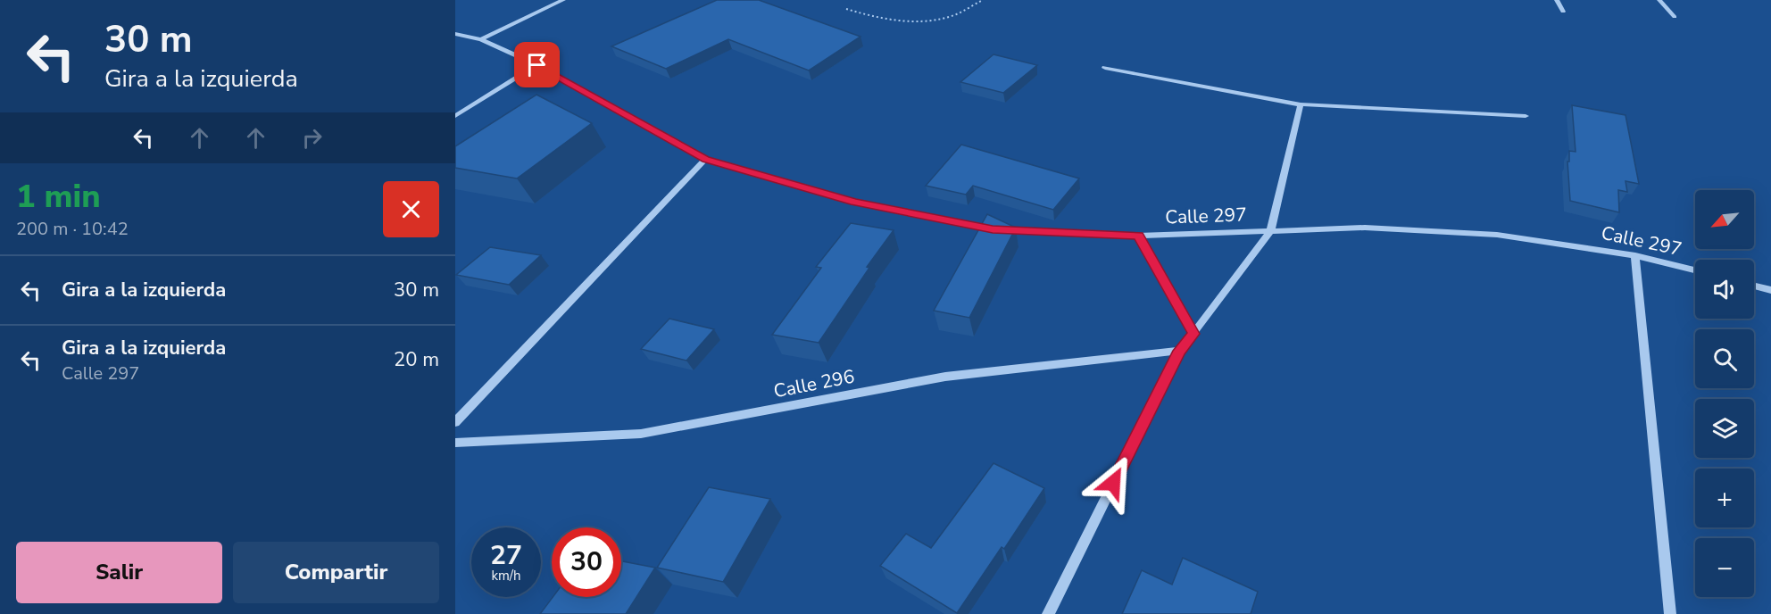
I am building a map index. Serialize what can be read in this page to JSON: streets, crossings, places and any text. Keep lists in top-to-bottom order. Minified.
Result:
{"streets":{"street":["Calle 297","Calle 296"]},"north":"bottom left","page":{"turn":["30 m","Gira a la izquierda"],"heading":["1 min","200 m · 10:42"],"map_buttons":["+","−"],"list":[{"name":"Gira a la izquierda","value":"30 m"},{"name":"Gira a la izquierda","note":"Calle 297","value":"20 m"}],"speed":"27 km/h","limit":"30","buttons":["Salir","Compartir"]}}
